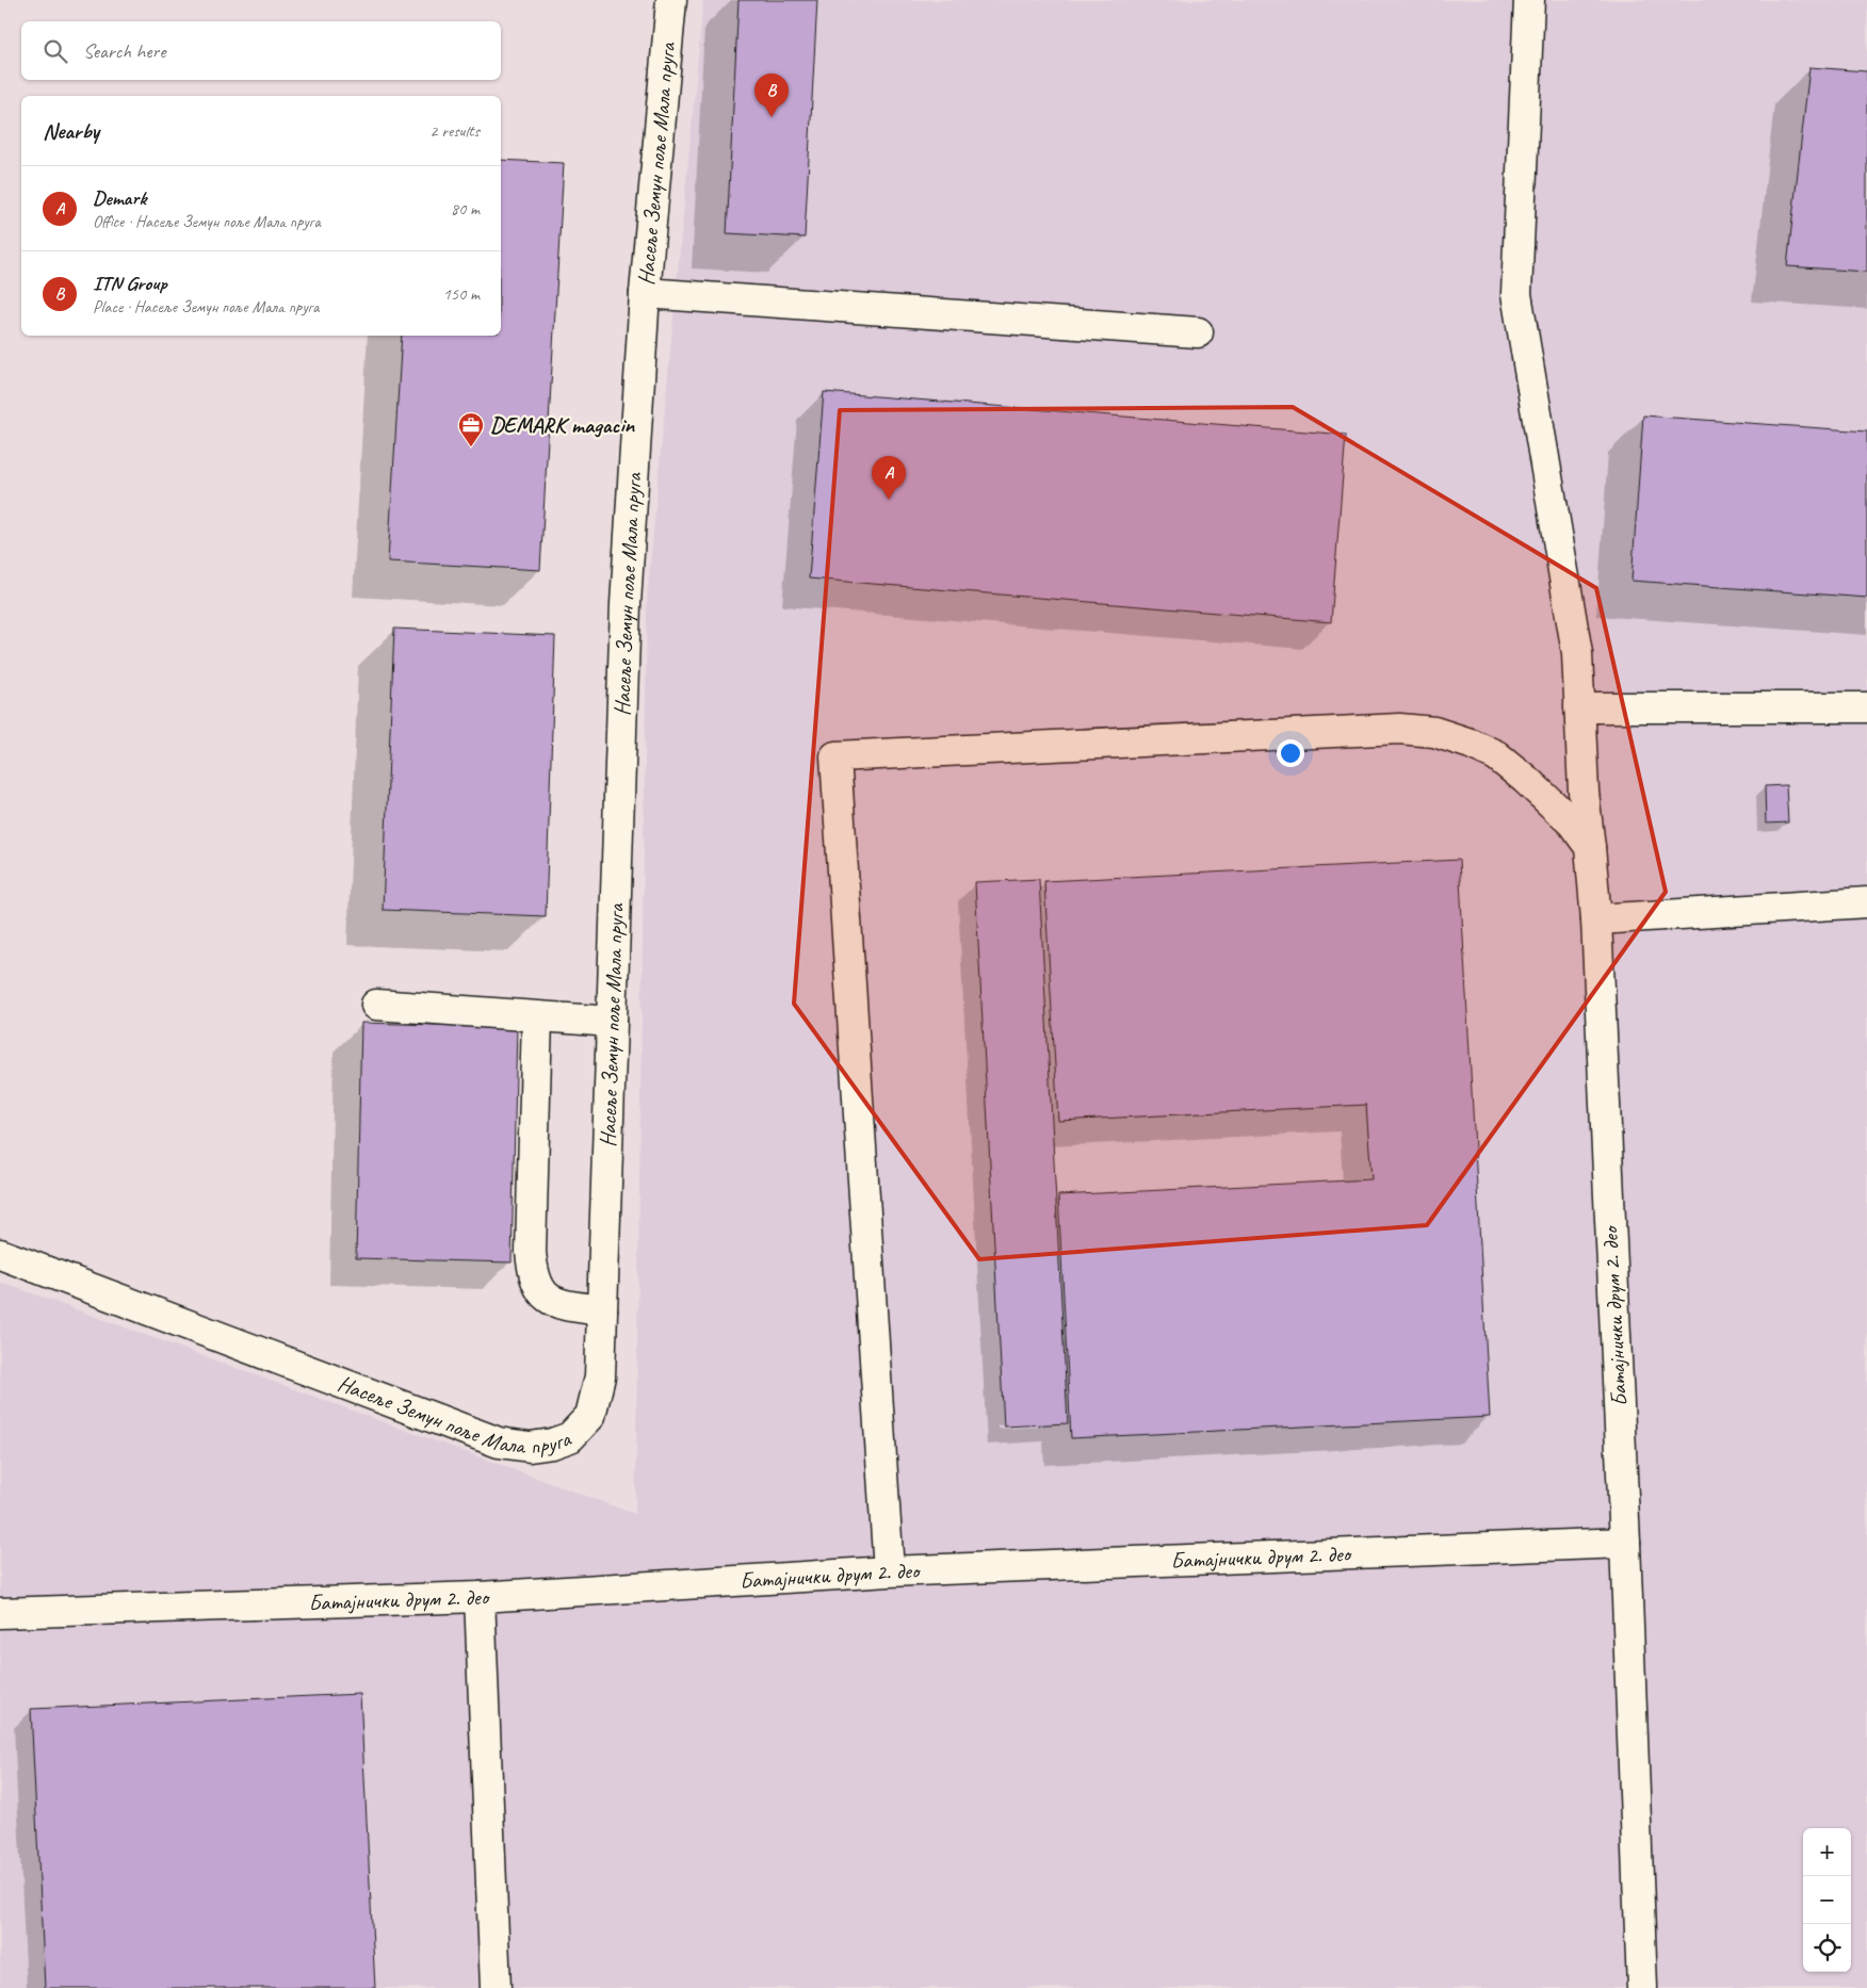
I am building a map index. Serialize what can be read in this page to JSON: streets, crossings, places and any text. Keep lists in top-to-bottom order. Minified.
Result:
{"streets":{"street":["Насеље Земун поље Мала пруга","Батајнички друм 2. део"]},"places":{"office":["DEMARK magacin"]},"page":{"search":"Search here","pins":["B","A"],"heading":["Nearby","2 results"],"list":[{"mark":"A","name":"Demark","note":"Office · Насеље Земун поље Мала пруга","value":"80 m"},{"mark":"B","name":"ITN Group","note":"Place · Насеље Земун поље Мала пруга","value":"150 m"}],"map_buttons":["+","−"]}}
